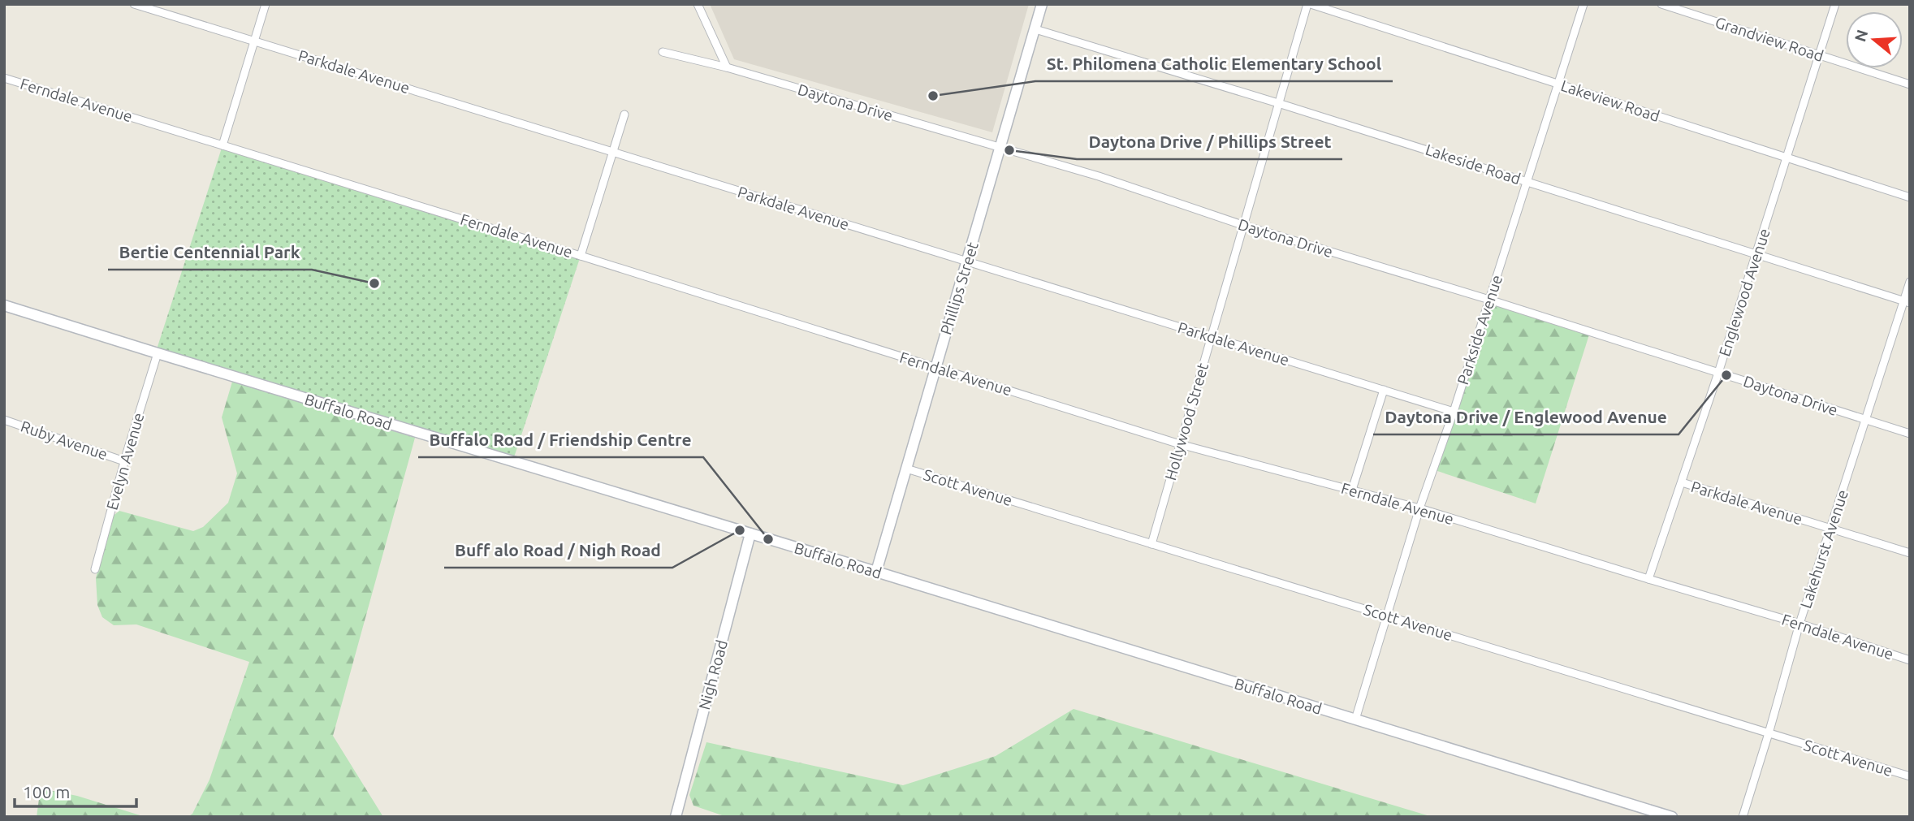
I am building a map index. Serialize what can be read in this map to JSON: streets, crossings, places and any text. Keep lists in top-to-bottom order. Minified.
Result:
{"streets":{"street":["Grandview Road","Parkdale Avenue","Ferndale Avenue","Lakeview Road","Daytona Drive","Lakeside Road","Phillips Street","Englewood Avenue","Parkside Avenue","Buffalo Road","Hollywood Street","Ruby Avenue","Evelyn Avenue","Scott Avenue","Lakehurst Avenue","Nigh Road"]},"crossings":[["Grandview Road","Englewood Avenue"],["Parkdale Avenue","Phillips Street"],["Parkdale Avenue","Englewood Avenue"],["Parkdale Avenue","Parkside Avenue"],["Parkdale Avenue","Hollywood Street"],["Parkdale Avenue","Lakehurst Avenue"],["Ferndale Avenue","Phillips Street"],["Ferndale Avenue","Englewood Avenue"],["Ferndale Avenue","Parkside Avenue"],["Ferndale Avenue","Hollywood Street"],["Ferndale Avenue","Lakehurst Avenue"],["Lakeview Road","Englewood Avenue"],["Lakeview Road","Parkside Avenue"],["Lakeview Road","Hollywood Street"],["Daytona Drive","Phillips Street"],["Daytona Drive","Englewood Avenue"],["Daytona Drive","Parkside Avenue"],["Daytona Drive","Hollywood Street"],["Daytona Drive","Lakehurst Avenue"],["Lakeside Road","Phillips Street"],["Lakeside Road","Englewood Avenue"],["Lakeside Road","Parkside Avenue"],["Lakeside Road","Hollywood Street"],["Lakeside Road","Lakehurst Avenue"],["Phillips Street","Buffalo Road"],["Phillips Street","Scott Avenue"],["Parkside Avenue","Buffalo Road"],["Parkside Avenue","Scott Avenue"],["Buffalo Road","Evelyn Avenue"],["Buffalo Road","Nigh Road"],["Hollywood Street","Scott Avenue"],["Ruby Avenue","Evelyn Avenue"],["Scott Avenue","Lakehurst Avenue"]],"places":["St. Philomena Catholic Elementary School","Daytona Drive / Phillips Street","Bertie Centennial Park","Daytona Drive / Englewood Avenue","Buff alo Road / Nigh Road","Buffalo Road / Friendship Centre"],"scale_bar":"100 m","north":"left"}
